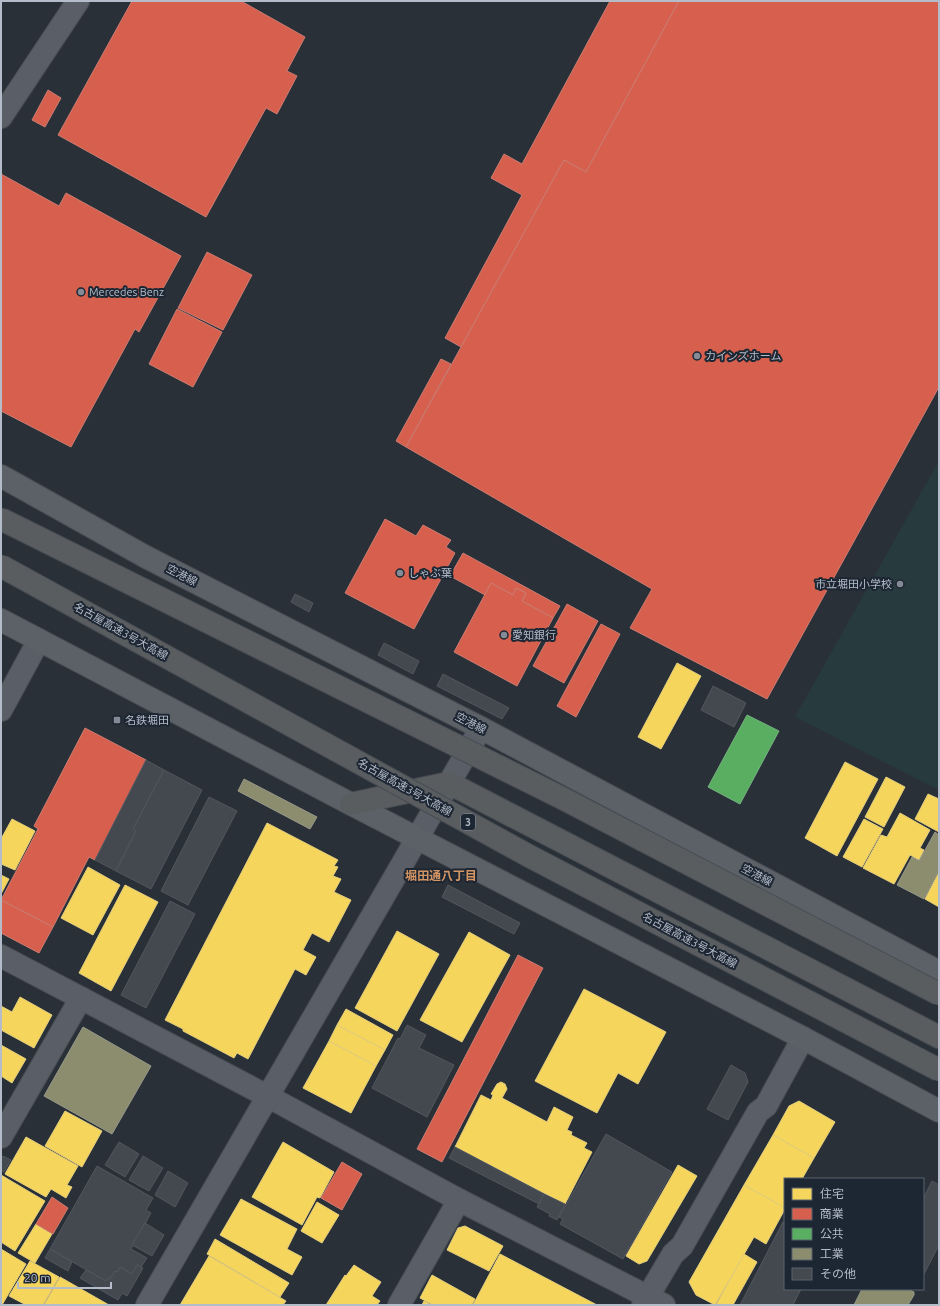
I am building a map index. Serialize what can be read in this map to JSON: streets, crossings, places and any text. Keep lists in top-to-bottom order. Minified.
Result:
{"streets":{"highway":["名古屋高速3号大高線","3"],"main road":["空港線"]},"districts":["堀田通八丁目"],"places":{"other":["Mercedes Benz","カインズホーム","しゃぶ葉","市立堀田小学校","愛知銀行"],"transit":["名鉄堀田"]},"legend":["住宅","商業","公共","工業","その他"],"scale_bar":"20 m"}
